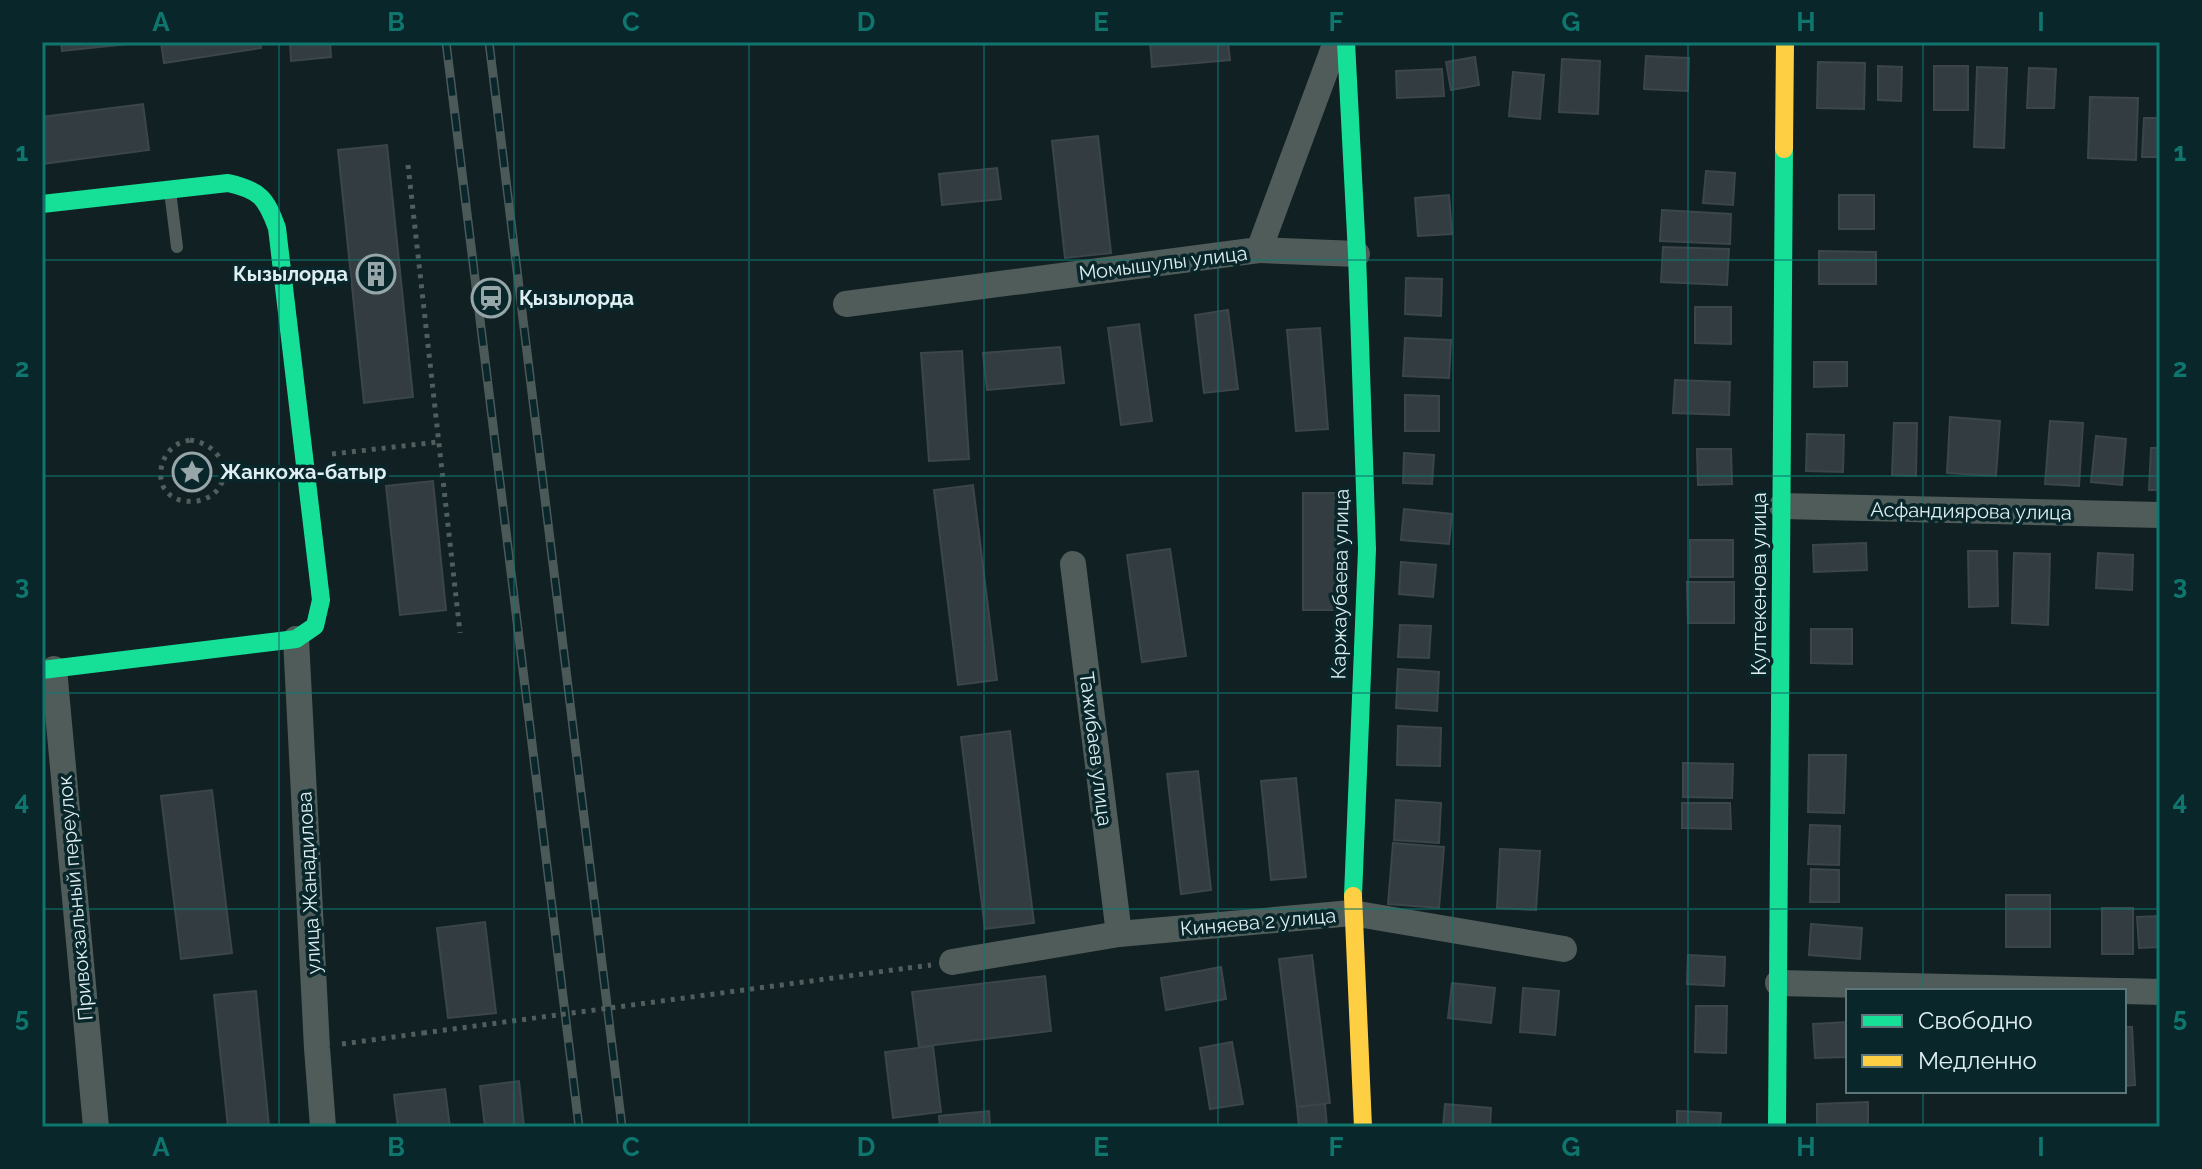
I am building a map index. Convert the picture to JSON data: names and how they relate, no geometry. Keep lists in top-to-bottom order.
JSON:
{
  "streets": {
    "street": [
      "Момышулы улица",
      "Асфандиярова улица",
      "Каржаубаева улица",
      "Култекенова улица",
      "Тажибаев улица",
      "улица Жанадилова",
      "Привокзальный переулок",
      "Киняева 2 улица"
    ]
  },
  "crossings": [
    ["Асфандиярова улица", "Култекенова улица"],
    ["Каржаубаева улица", "Киняева 2 улица"],
    ["Тажибаев улица", "Киняева 2 улица"]
  ],
  "places": {
    "building": ["Кызылорда"],
    "station": ["Қызылорда"],
    "place": ["Жанкожа-батыр"]
  },
  "legend": ["Свободно", "Медленно"],
  "grid": {
    "columns": [
      "A",
      "B",
      "C",
      "D",
      "E",
      "F",
      "G",
      "H",
      "I"
    ],
    "rows": [
      "1",
      "2",
      "3",
      "4",
      "5"
    ]
  }
}
